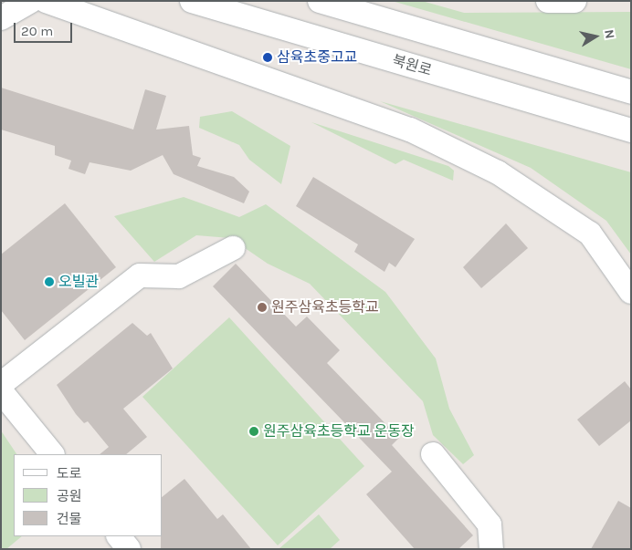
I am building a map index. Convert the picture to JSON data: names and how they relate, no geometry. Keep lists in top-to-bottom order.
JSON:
{
  "streets": {
    "street": ["북원로"]
  },
  "places": [
    "삼육초중고교",
    "오빌관",
    "원주삼육초등학교",
    "원주삼육초등학교 운동장"
  ],
  "legend": ["도로", "공원", "건물"],
  "scale_bar": "20 m",
  "north": "right"
}
